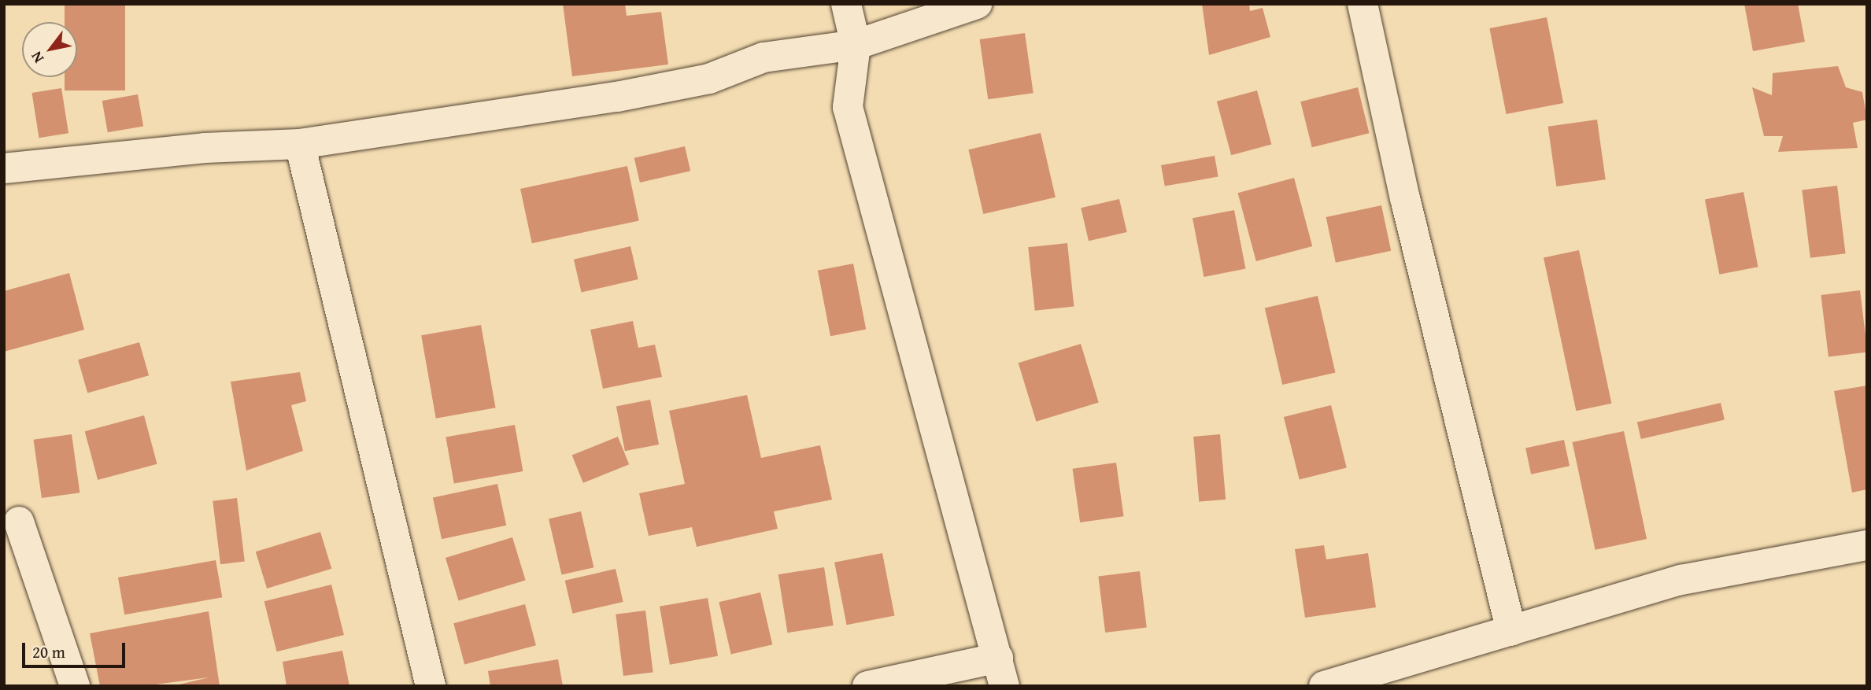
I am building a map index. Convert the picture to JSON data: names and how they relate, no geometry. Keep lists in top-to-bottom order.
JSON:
{
  "scale_bar": "20 m",
  "north": "bottom left"
}
